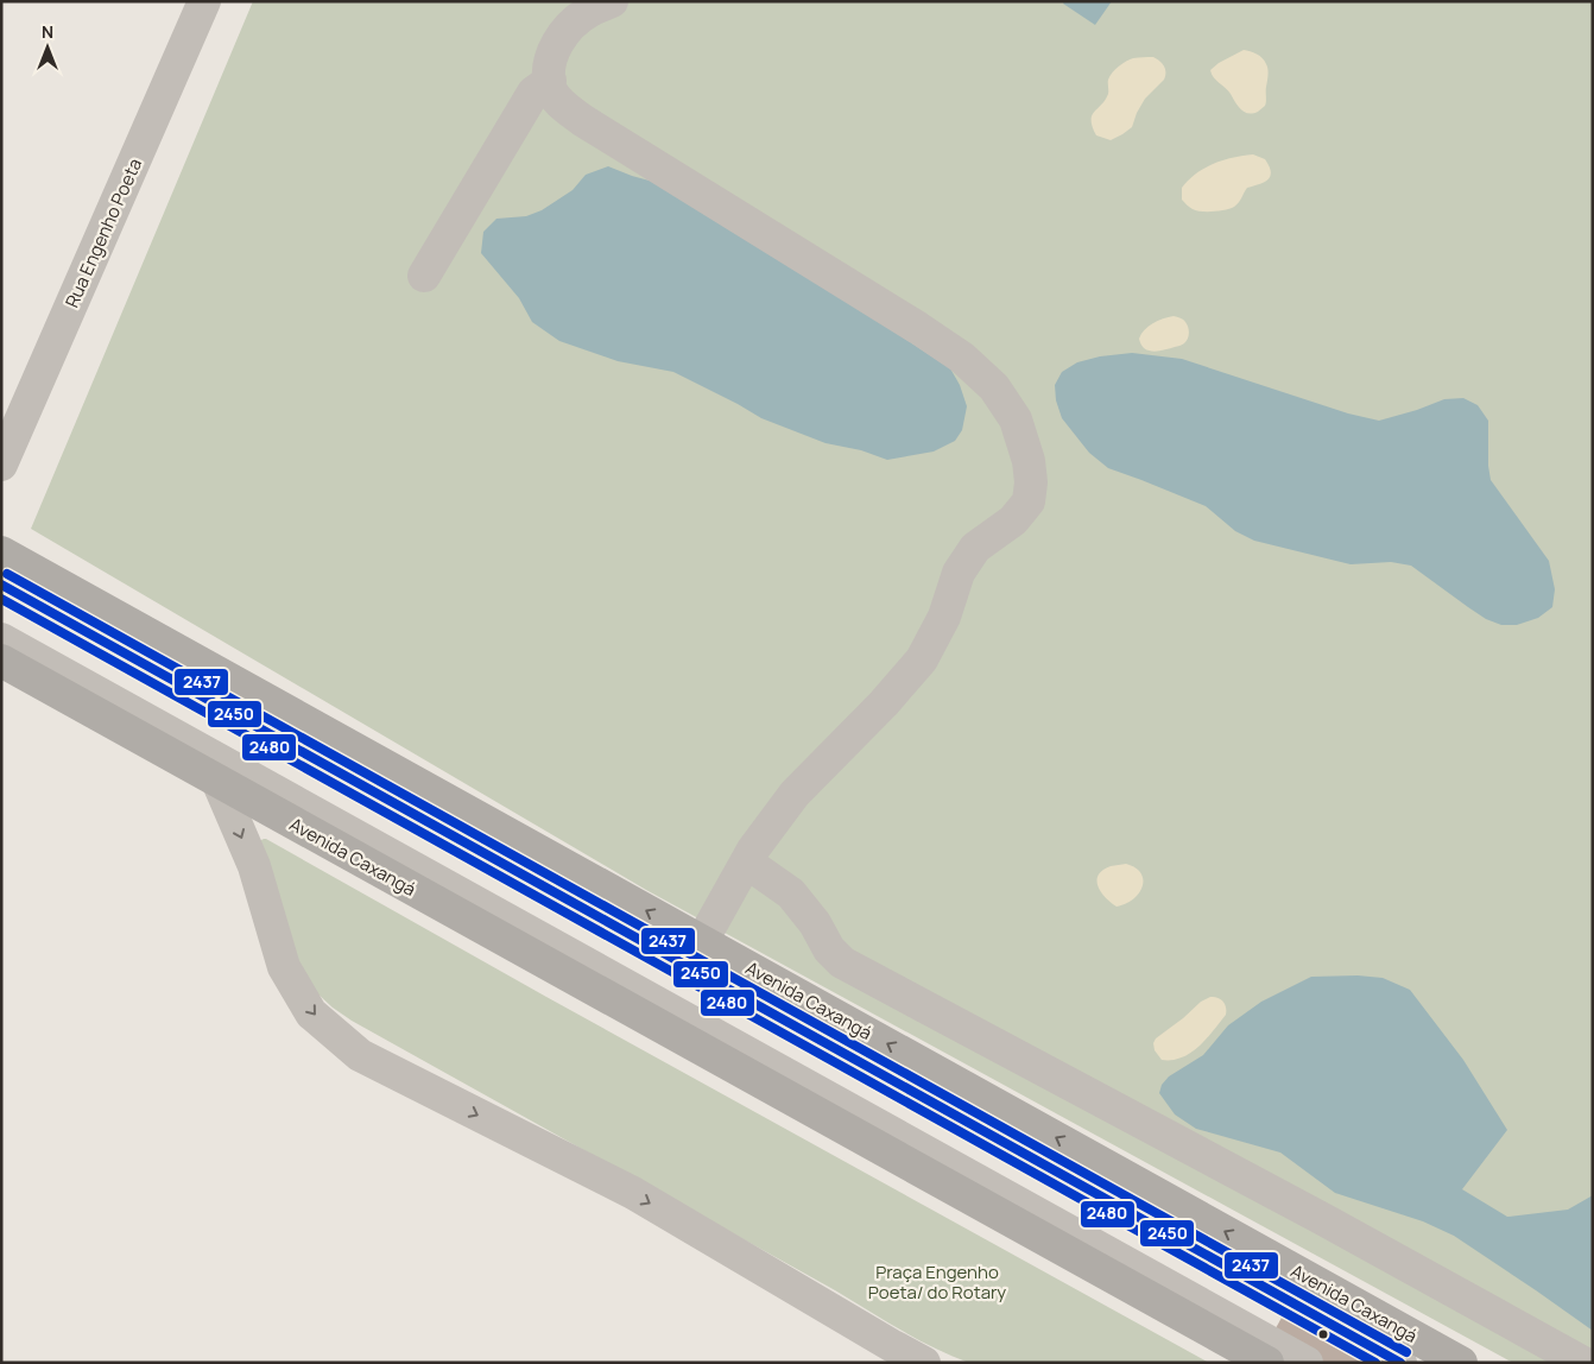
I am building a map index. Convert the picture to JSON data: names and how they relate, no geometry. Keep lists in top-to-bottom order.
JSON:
{
  "streets": {
    "main road": ["Avenida Caxangá"],
    "street": ["Rua Engenho Poeta"]
  },
  "parks": ["Praça Engenho Poeta/ do Rotary"],
  "lines": ["transit line 2437", "transit line 2450", "transit line 2480"],
  "north": "top"
}
